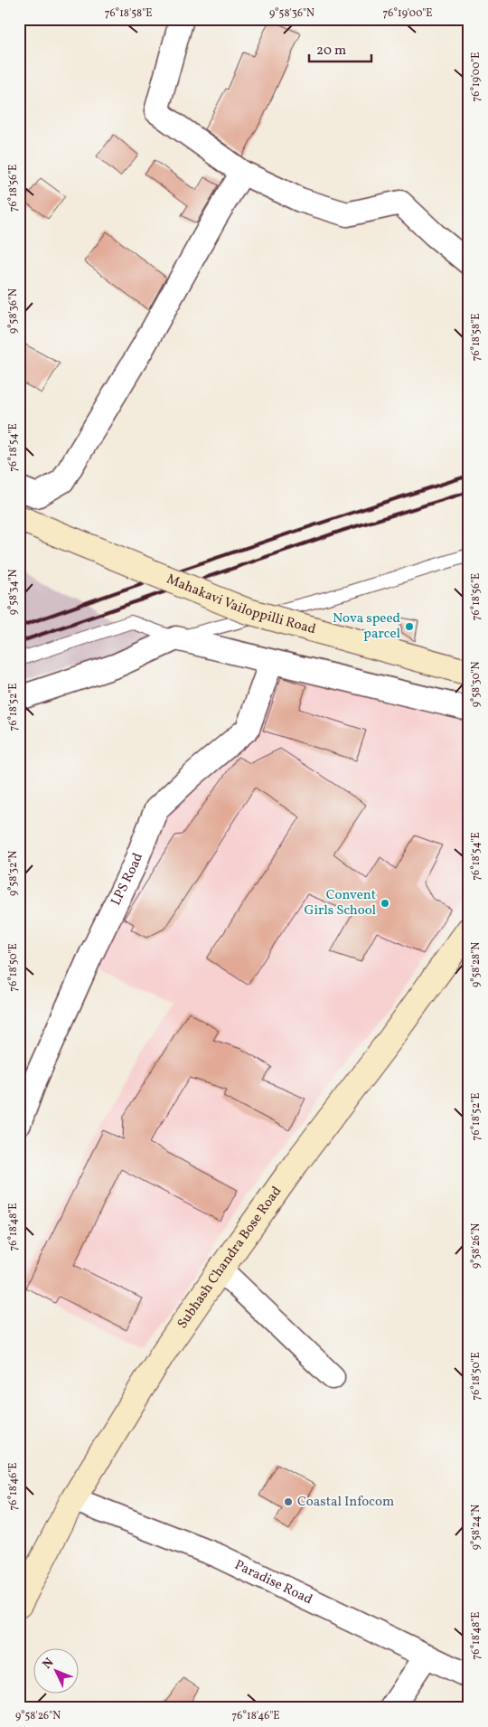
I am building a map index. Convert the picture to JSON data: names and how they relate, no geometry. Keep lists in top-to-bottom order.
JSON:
{
  "streets": {
    "main road": ["Mahakavi Vailoppilli Road", "Subhash Chandra Bose Road"],
    "street": ["LPS Road", "Paradise Road"]
  },
  "crossings": [
    ["Subhash Chandra Bose Road", "Paradise Road"]
  ],
  "places": ["Nova speed parcel", "Convent Girls School", "Coastal Infocom"],
  "scale_bar": "20 m",
  "north": "top left",
  "coordinates": [
    "76°18'58\"E",
    "9°58'36\"N",
    "76°19'00\"E",
    "76°18'56\"E",
    "76°18'54\"E",
    "9°58'34\"N",
    "9°58'30\"N",
    "76°18'52\"E",
    "9°58'32\"N",
    "9°58'28\"N",
    "76°18'50\"E",
    "76°18'48\"E",
    "9°58'26\"N",
    "76°18'46\"E",
    "9°58'24\"N"
  ]
}
